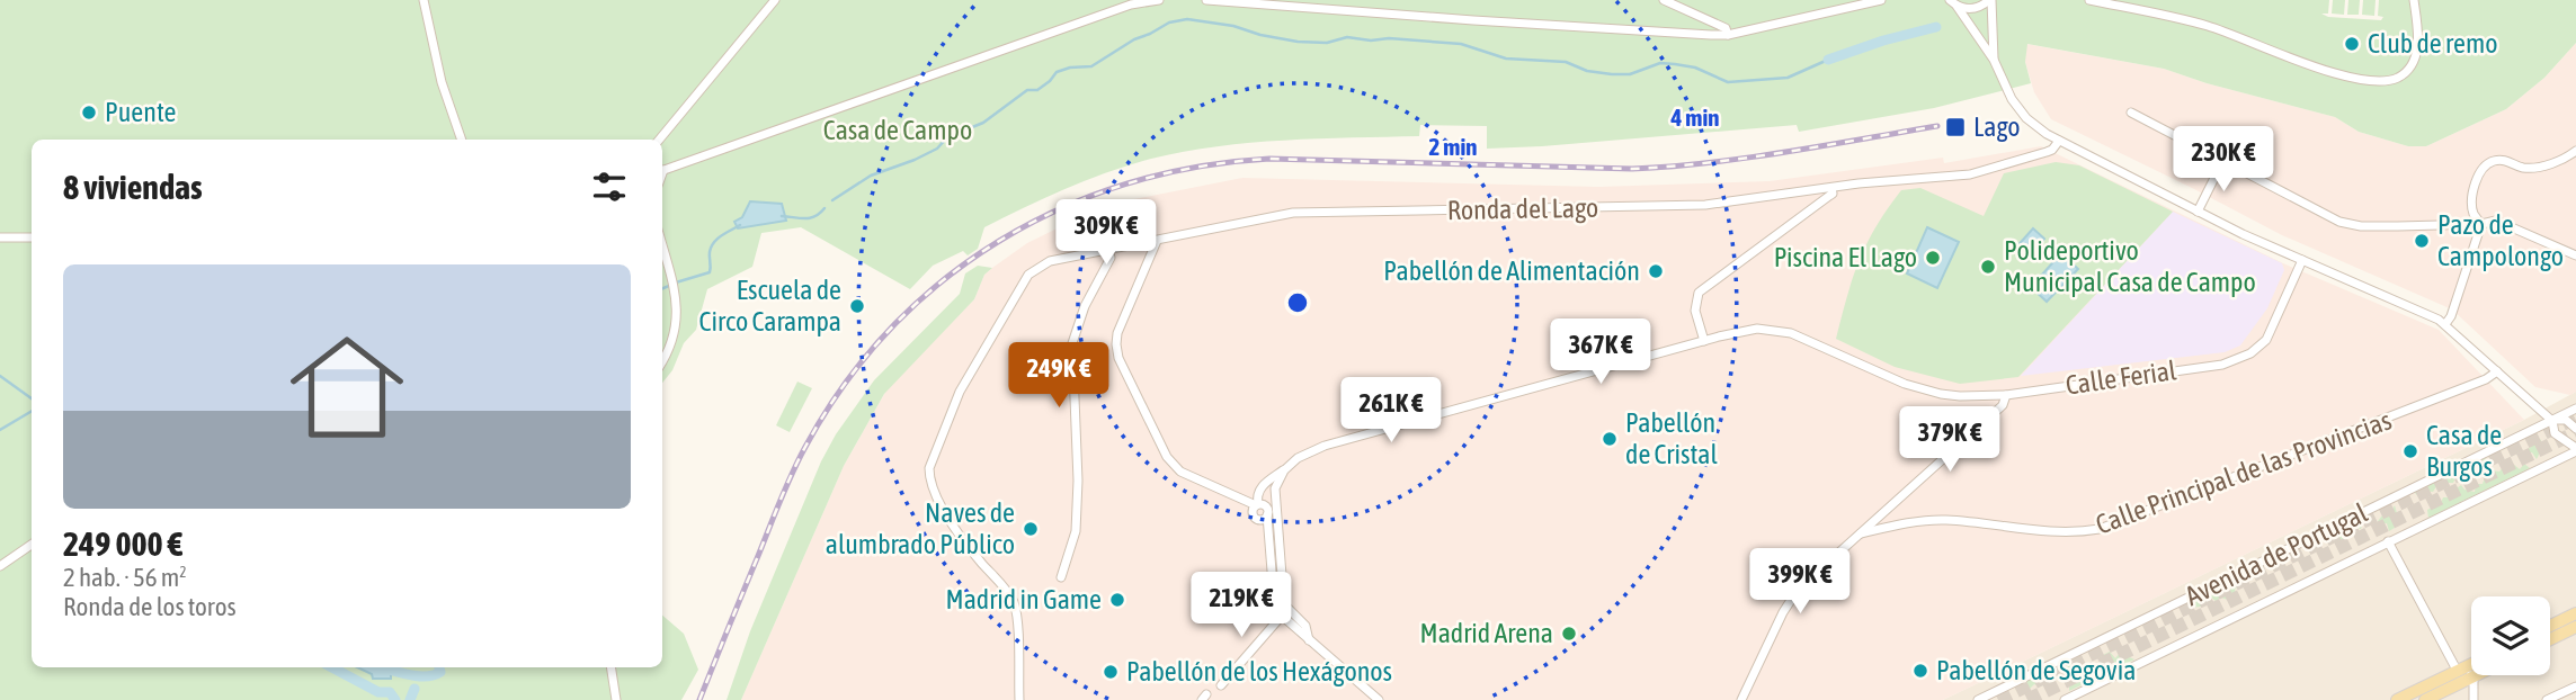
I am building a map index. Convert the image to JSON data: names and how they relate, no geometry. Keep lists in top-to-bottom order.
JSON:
{
  "streets": {
    "street": [
      "Ronda del Lago",
      "Calle Ferial",
      "Calle Principal de las Provincias",
      "Avenida de Portugal"
    ]
  },
  "parks": ["Casa de Campo"],
  "places": {
    "other": [
      "Club de remo",
      "Puente",
      "Pazo de Campolongo",
      "Piscina El Lago",
      "Polideportivo Municipal Casa de Campo",
      "Pabellón de Alimentación",
      "Escuela de Circo Carampa",
      "Pabellón de Cristal",
      "Casa de Burgos",
      "Naves de alumbrado Público",
      "Madrid in Game",
      "Madrid Arena",
      "Pabellón de Segovia",
      "Pabellón de los Hexágonos"
    ],
    "transit": ["Lago"]
  },
  "page": {
    "price": [
      "230K €",
      "309K €",
      "367K €",
      "249K €",
      "261K €",
      "379K €",
      "399K €",
      "219K €"
    ],
    "heading": "8 viviendas",
    "list": [
      {
        "name": "249 000 €",
        "note": "2 hab. · 56 m² · Ronda de los toros"
      }
    ]
  },
  "rings": ["4 min", "2 min"]
}
